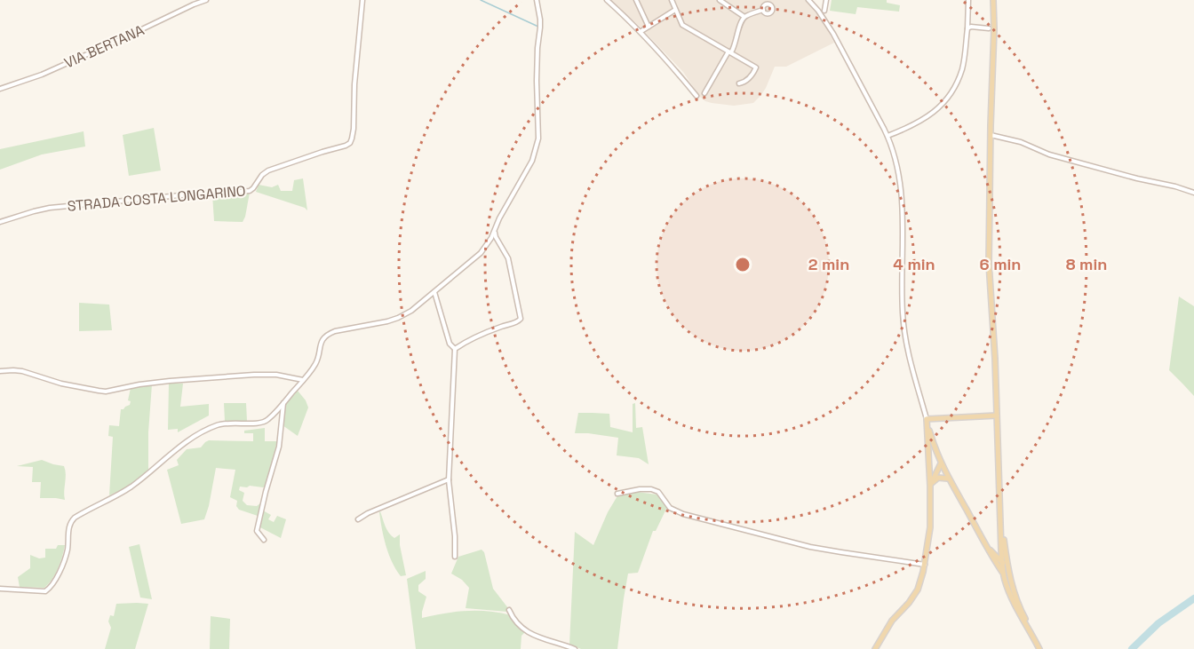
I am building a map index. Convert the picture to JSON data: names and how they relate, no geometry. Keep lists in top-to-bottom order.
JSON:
{
  "streets": {
    "street": ["VIA BERTANA", "STRADA COSTA LONGARINO"]
  },
  "rings": [
    "2 min",
    "4 min",
    "6 min",
    "8 min"
  ]
}
